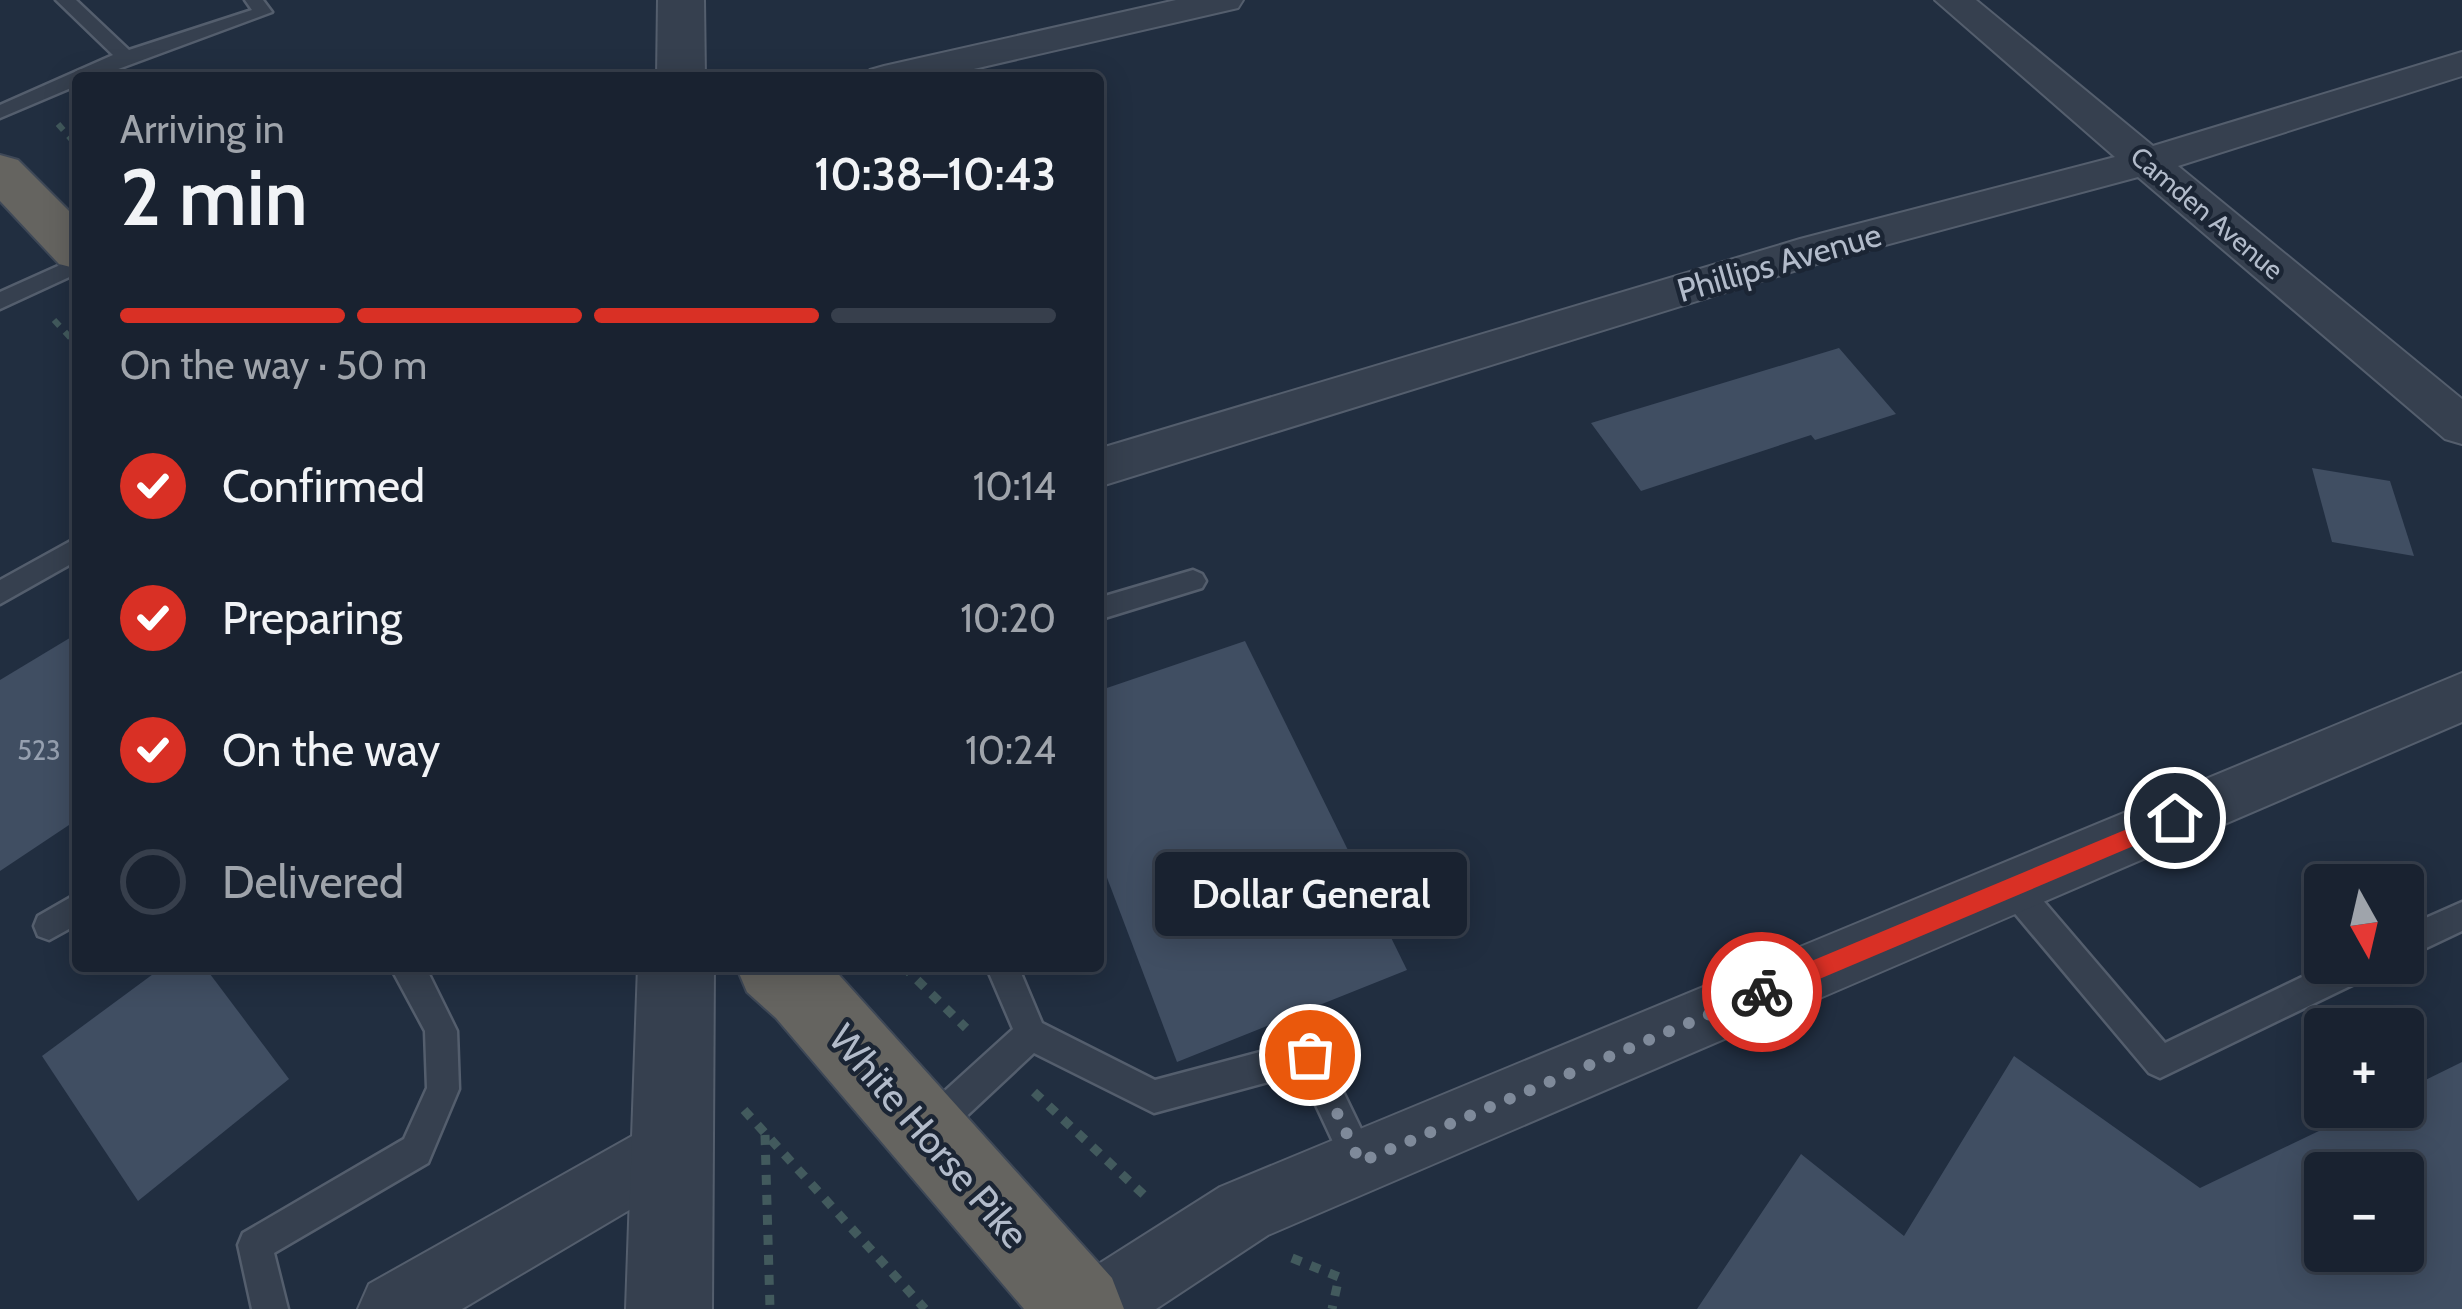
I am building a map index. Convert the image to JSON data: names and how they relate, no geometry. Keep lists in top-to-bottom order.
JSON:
{
  "streets": {
    "highway": ["White Horse Pike"],
    "street": ["Camden Avenue", "Phillips Avenue"]
  },
  "crossings": [
    ["Camden Avenue", "Phillips Avenue"]
  ],
  "places": ["Dollar General"],
  "house_numbers": ["523"],
  "north": "bottom",
  "page": {
    "heading": ["2 min", "Arriving in", "10:38–10:43"],
    "bar": "On the way · 50 m",
    "list": [
      ["Confirmed", "10:14"],
      ["Preparing", "10:20"],
      ["On the way", "10:24"],
      "Delivered"
    ],
    "bubble": "Dollar General",
    "map_buttons": ["+", "−"]
  }
}
